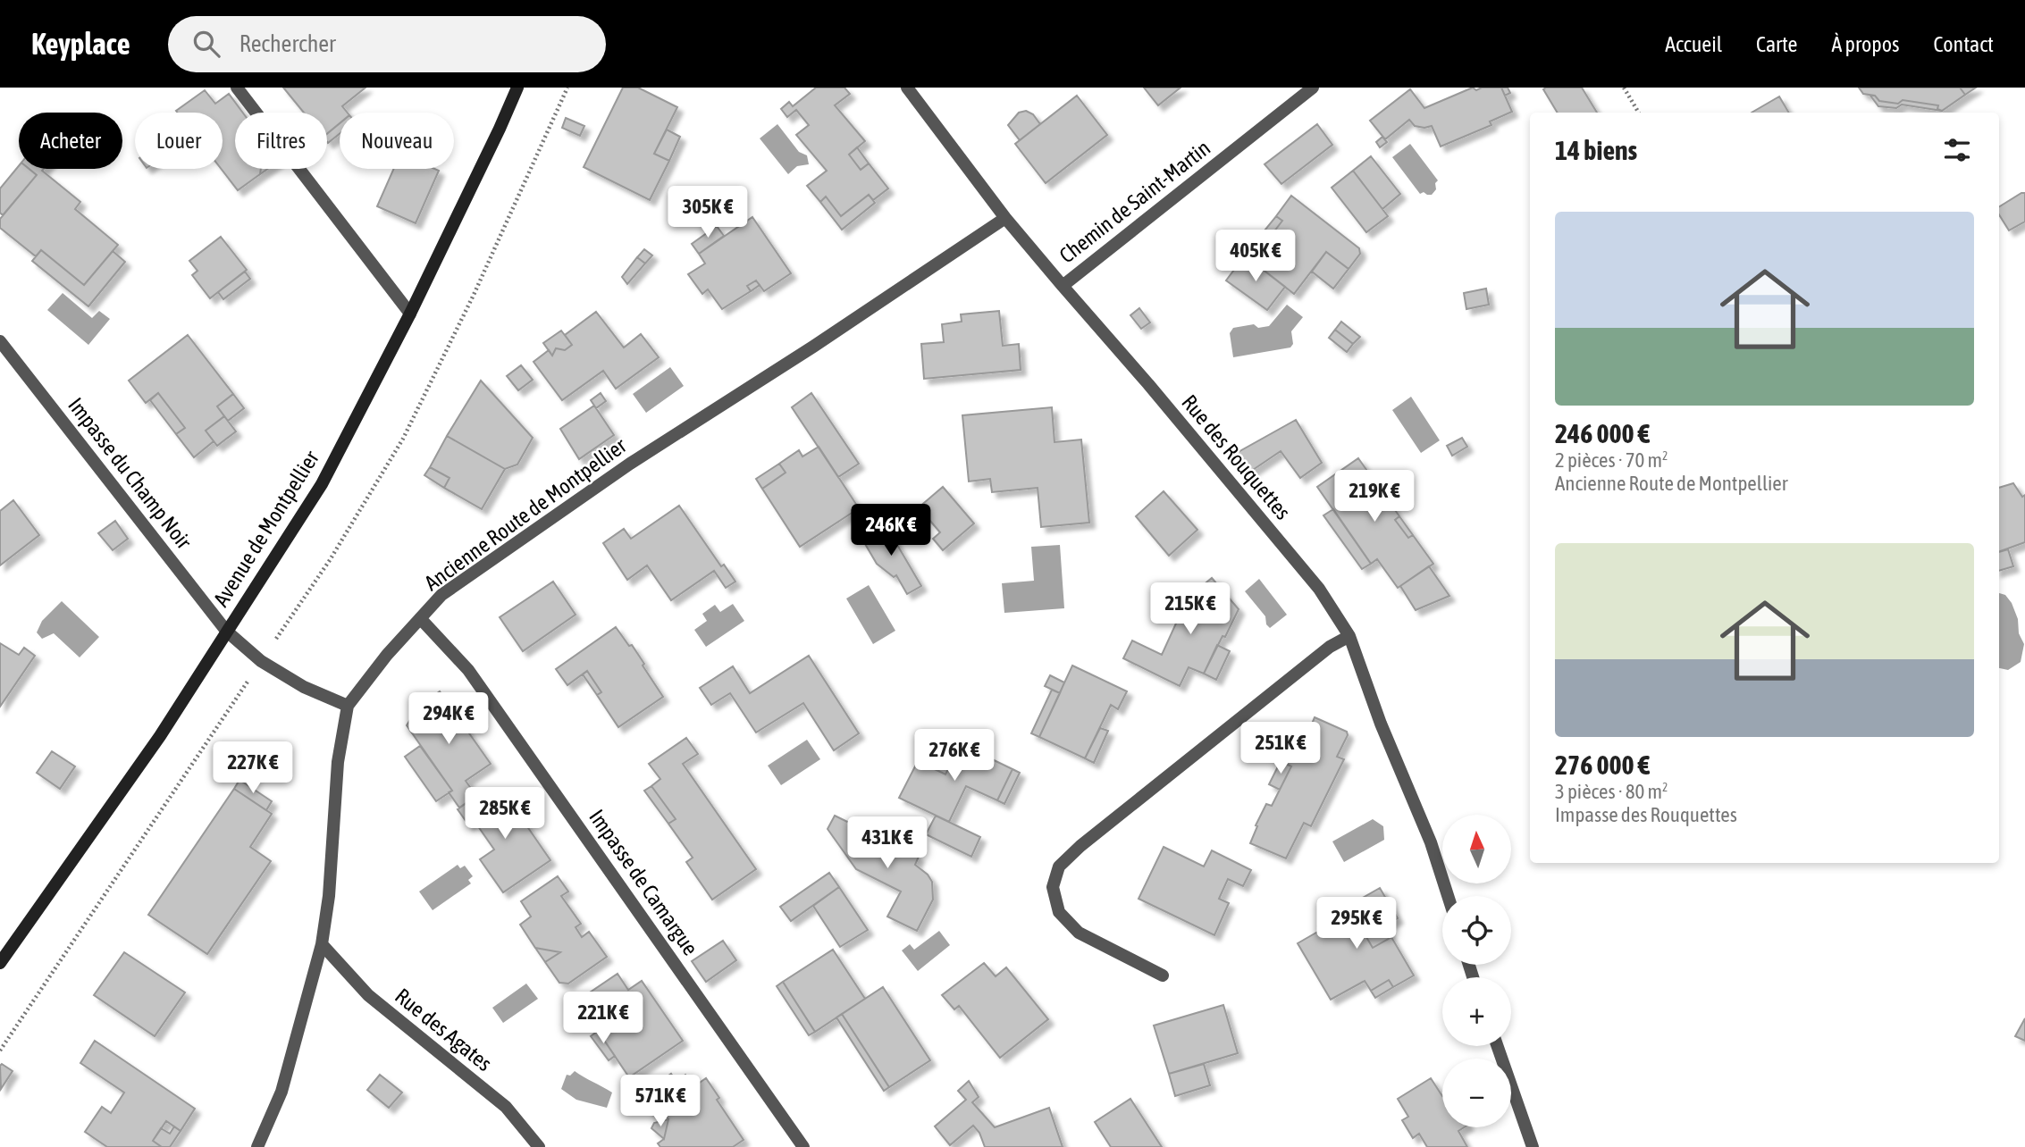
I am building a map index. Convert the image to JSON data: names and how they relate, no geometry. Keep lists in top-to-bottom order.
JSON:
{
  "streets": {
    "main road": ["Avenue de Montpellier"],
    "street": [
      "Chemin de Saint-Martin",
      "Rue des Rouquettes",
      "Impasse du Champ Noir",
      "Ancienne Route de Montpellier",
      "Impasse de Camargue",
      "Rue des Agates"
    ]
  },
  "crossings": [
    ["Chemin de Saint-Martin", "Rue des Rouquettes"],
    ["Chemin de Saint-Martin", "Ancienne Route de Montpellier"],
    ["Impasse du Champ Noir", "Ancienne Route de Montpellier"],
    ["Impasse du Champ Noir", "Avenue de Montpellier"],
    ["Ancienne Route de Montpellier", "Impasse de Camargue"],
    ["Ancienne Route de Montpellier", "Rue des Agates"]
  ],
  "north": "top",
  "page": {
    "header": "Keyplace",
    "search": "Rechercher",
    "nav": [
      "Accueil",
      "Carte",
      "À propos",
      "Contact"
    ],
    "chip": [
      "Acheter",
      "Louer",
      "Filtres",
      "Nouveau"
    ],
    "heading": "14 biens",
    "price": [
      "305K €",
      "405K €",
      "219K €",
      "246K €",
      "215K €",
      "294K €",
      "251K €",
      "276K €",
      "227K €",
      "285K €",
      "431K €",
      "295K €",
      "221K €",
      "571K €"
    ],
    "list": [
      {
        "name": "246 000 €",
        "note": "2 pièces · 70 m² · Ancienne Route de Montpellier"
      },
      {
        "name": "276 000 €",
        "note": "3 pièces · 80 m² · Impasse des Rouquettes"
      }
    ],
    "map_buttons": ["+", "−"]
  }
}
